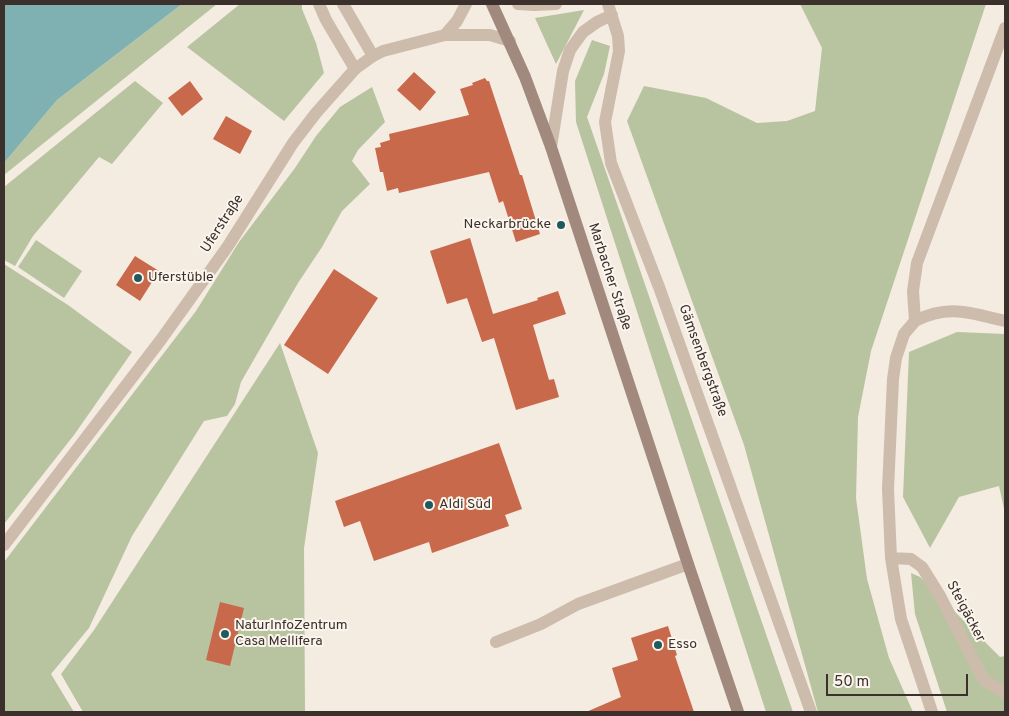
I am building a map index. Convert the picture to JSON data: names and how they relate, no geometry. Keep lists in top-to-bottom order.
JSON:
{
  "streets": {
    "main road": ["Marbacher Straße"],
    "street": ["Uferstraße", "Gämsenbergstraße", "Steigäcker"]
  },
  "crossings": [
    ["Uferstraße", "Marbacher Straße"],
    ["Marbacher Straße", "Gämsenbergstraße"]
  ],
  "places": [
    "Neckarbrücke",
    "Uferstüble",
    "Aldi Süd",
    "NaturInfoZentrum Casa Mellifera",
    "Esso"
  ],
  "scale_bar": "50 m"
}
